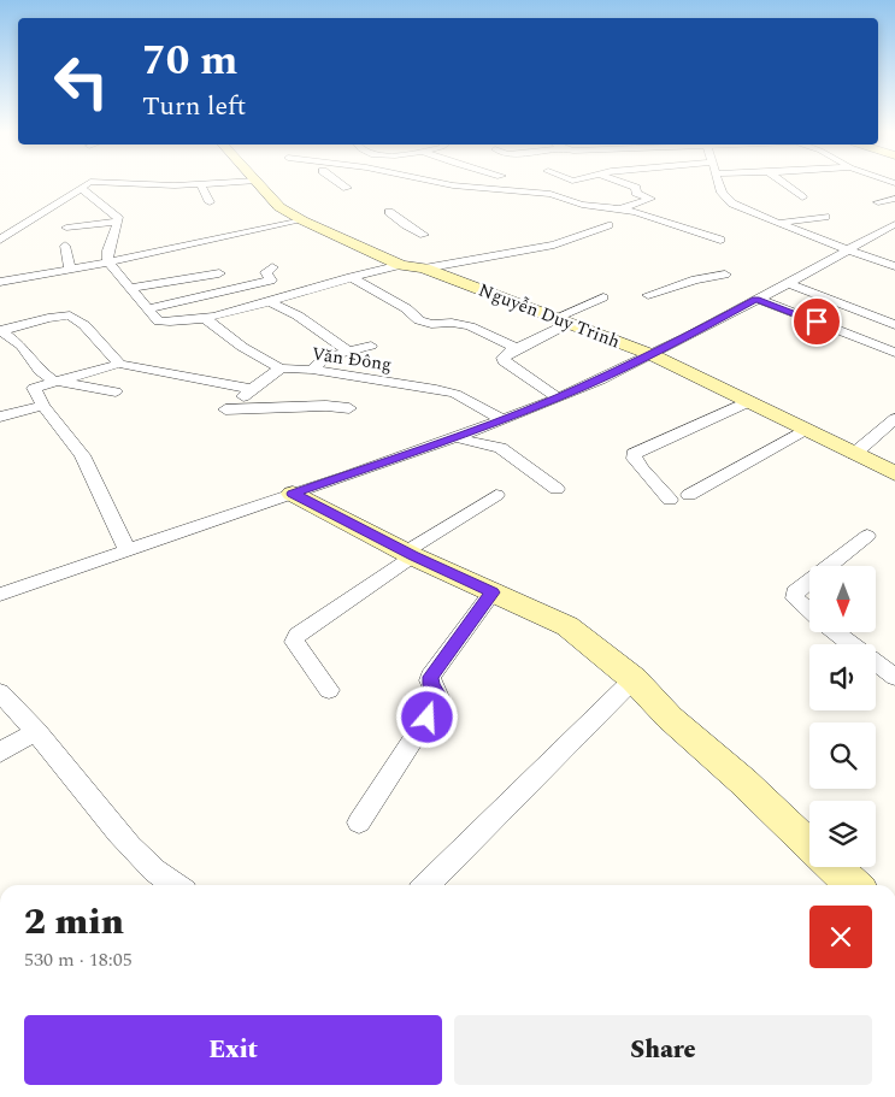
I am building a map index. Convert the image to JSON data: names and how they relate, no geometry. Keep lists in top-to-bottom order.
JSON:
{
  "streets": {
    "street": ["Nguyễn Duy Trinh", "Văn Đông"]
  },
  "north": "bottom",
  "page": {
    "turn": ["70 m", "Turn left"],
    "heading": ["2 min", "530 m · 18:05"],
    "buttons": ["Exit", "Share"]
  }
}
